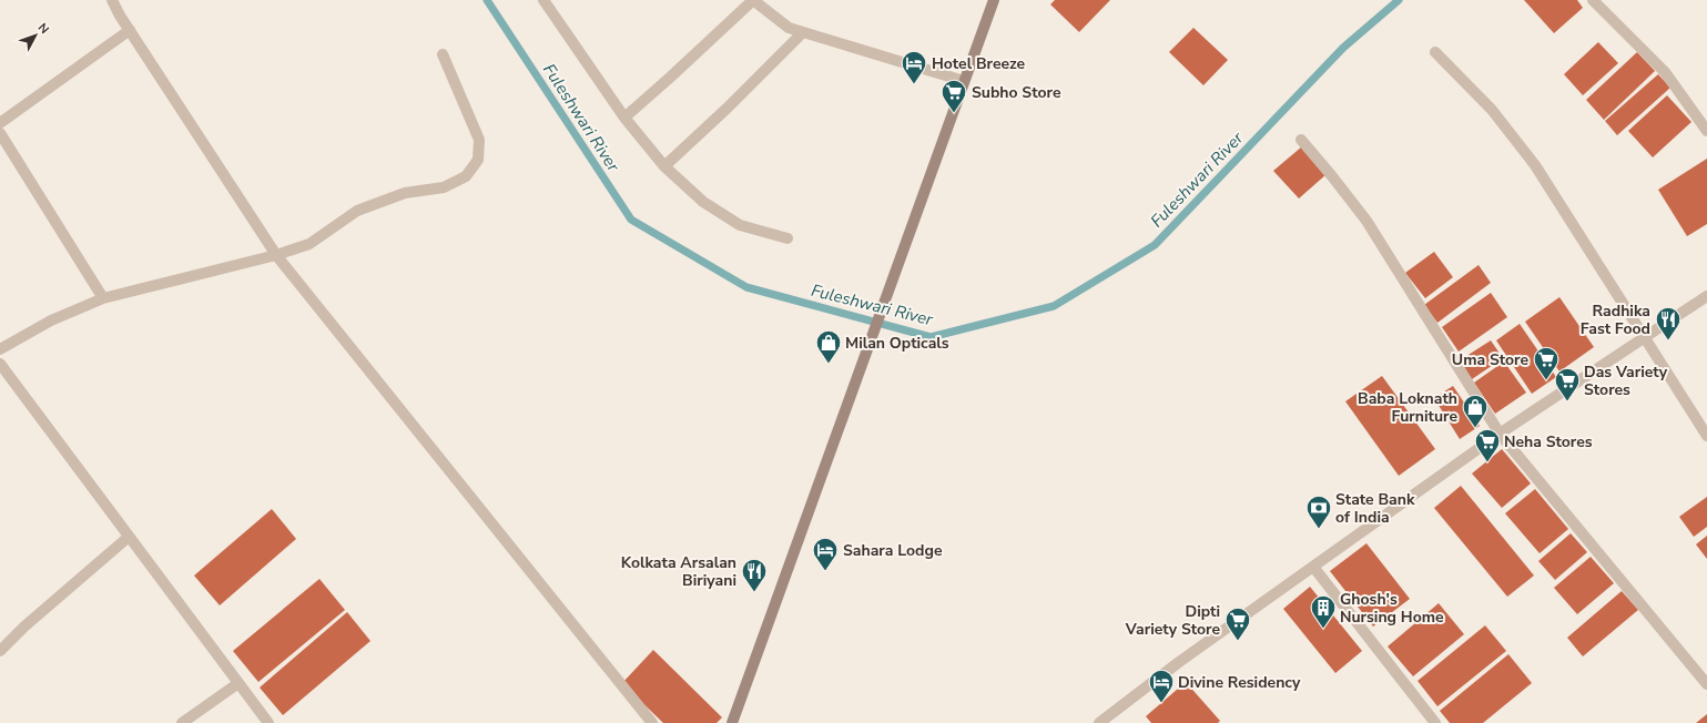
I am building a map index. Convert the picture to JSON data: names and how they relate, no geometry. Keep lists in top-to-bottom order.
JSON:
{
  "water": ["Fuleshwari River"],
  "places": {
    "hotel": ["Hotel Breeze", "Sahara Lodge", "Divine Residency"],
    "supermarket": [
      "Subho Store",
      "Uma Store",
      "Das Variety Stores",
      "Neha Stores",
      "Dipti Variety Store"
    ],
    "restaurant": ["Radhika Fast Food", "Kolkata Arsalan Biriyani"],
    "shop": ["Milan Opticals", "Baba Loknath Furniture"],
    "bank": ["State Bank of India"],
    "building": ["Ghosh's Nursing Home"]
  },
  "north": "top right"
}
